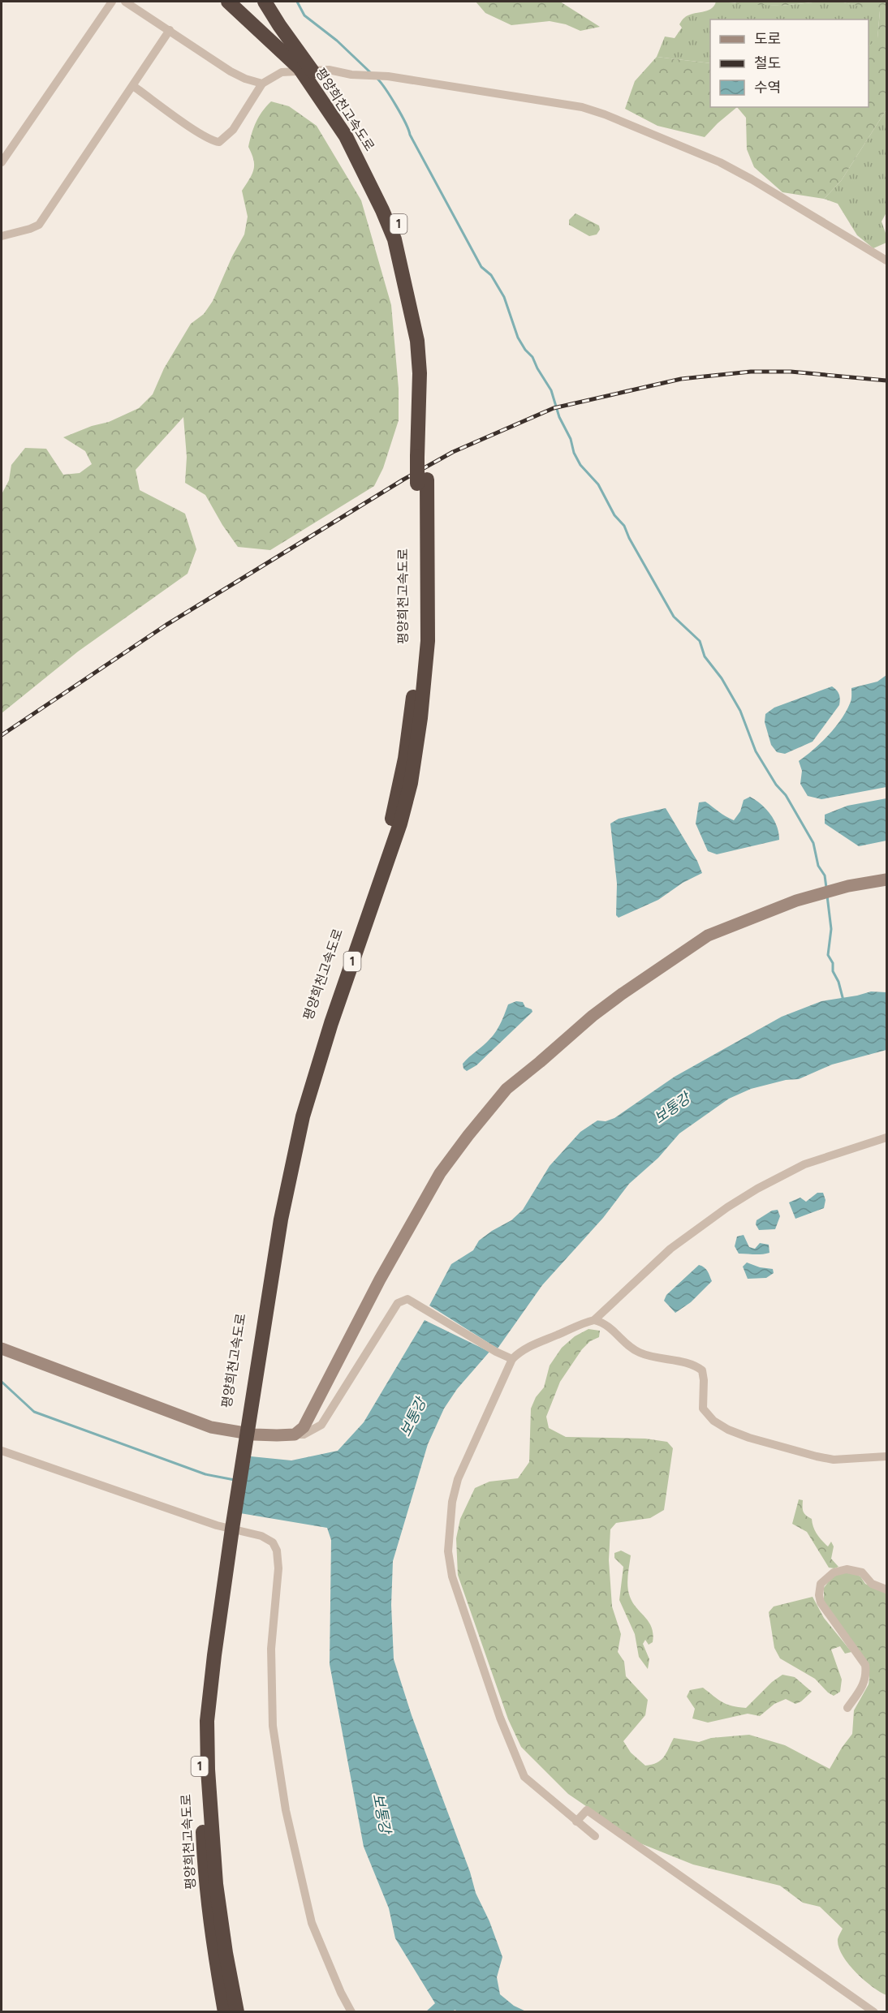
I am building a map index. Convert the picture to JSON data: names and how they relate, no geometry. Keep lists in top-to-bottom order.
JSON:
{
  "streets": {
    "highway": ["평양희천고속도로", "1"]
  },
  "water": ["보통강"],
  "legend": ["도로", "철도", "수역"]
}
